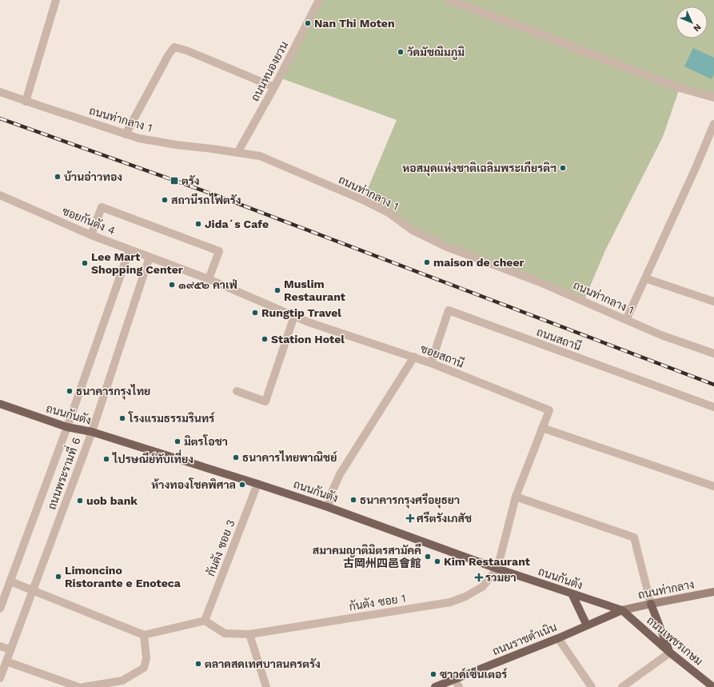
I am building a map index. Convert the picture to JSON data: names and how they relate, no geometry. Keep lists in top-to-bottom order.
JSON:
{
  "streets": {
    "main road": [
      "ถนนกันตัง",
      "ถนนท่ากลาง",
      "ถนนราชดำเนิน",
      "ถนนเพชรเกษม"
    ],
    "street": [
      "ถนนหนองยวน",
      "ถนนท่ากลาง 1",
      "ซอยกันตัง 4",
      "ถนนสถานี",
      "ซอยสถานี",
      "ถนนพระรามที่ 6",
      "กันตัง ซอย 3",
      "กันตัง ซอย 1"
    ]
  },
  "crossings": [
    ["ถนนหนองยวน", "ถนนท่ากลาง 1"],
    ["ซอยกันตัง 4", "ซอยสถานี"],
    ["ซอยกันตัง 4", "ถนนพระรามที่ 6"],
    ["ถนนสถานี", "ซอยสถานี"],
    ["ซอยสถานี", "ถนนกันตัง"],
    ["ซอยสถานี", "กันตัง ซอย 1"],
    ["ถนนกันตัง", "ถนนพระรามที่ 6"],
    ["ถนนกันตัง", "กันตัง ซอย 3"],
    ["ถนนกันตัง", "ถนนท่ากลาง"],
    ["ถนนกันตัง", "กันตัง ซอย 1"],
    ["ถนนกันตัง", "ถนนราชดำเนิน"],
    ["ถนนกันตัง", "ถนนเพชรเกษม"],
    ["กันตัง ซอย 3", "กันตัง ซอย 1"],
    ["ถนนท่ากลาง", "ถนนราชดำเนิน"],
    ["ถนนท่ากลาง", "ถนนเพชรเกษม"],
    ["ถนนราชดำเนิน", "ถนนเพชรเกษม"]
  ],
  "places": {
    "other": [
      "Nan Thi Moten",
      "วัดมัชฌิมภูมิ",
      "หอสมุดแห่งชาติเฉลิมพระเกียรติฯ",
      "บ้านอ่าวทอง",
      "สถานีรถไฟตรัง",
      "Jida´s Cafe",
      "maison de cheer",
      "Lee Mart Shopping Center",
      "๑๙๕๒ คาเฟ่",
      "Muslim Restaurant",
      "Rungtip Travel",
      "Station Hotel",
      "ธนาคารกรุงไทย",
      "โรงแรมธรรมรินทร์",
      "มิตรโอชา",
      "ธนาคารไทยพาณิชย์",
      "ไปรษณีย์ทับเที่ยง",
      "ห้างทองโชคพิศาล",
      "ธนาคารกรุงศรีอยุธยา",
      "uob bank",
      "สมาคมญาติมิตรสามัคคี 古岡州四邑會館",
      "Kim Restaurant",
      "Limoncino Ristorante e Enoteca",
      "ตลาดสดเทศบาลนครตรัง",
      "ซาวด์เซ็นเตอร์"
    ],
    "transit": ["ตรัง"],
    "health": ["ศรีตรังเภสัช", "รวมยา"]
  },
  "north": "bottom right"
}
